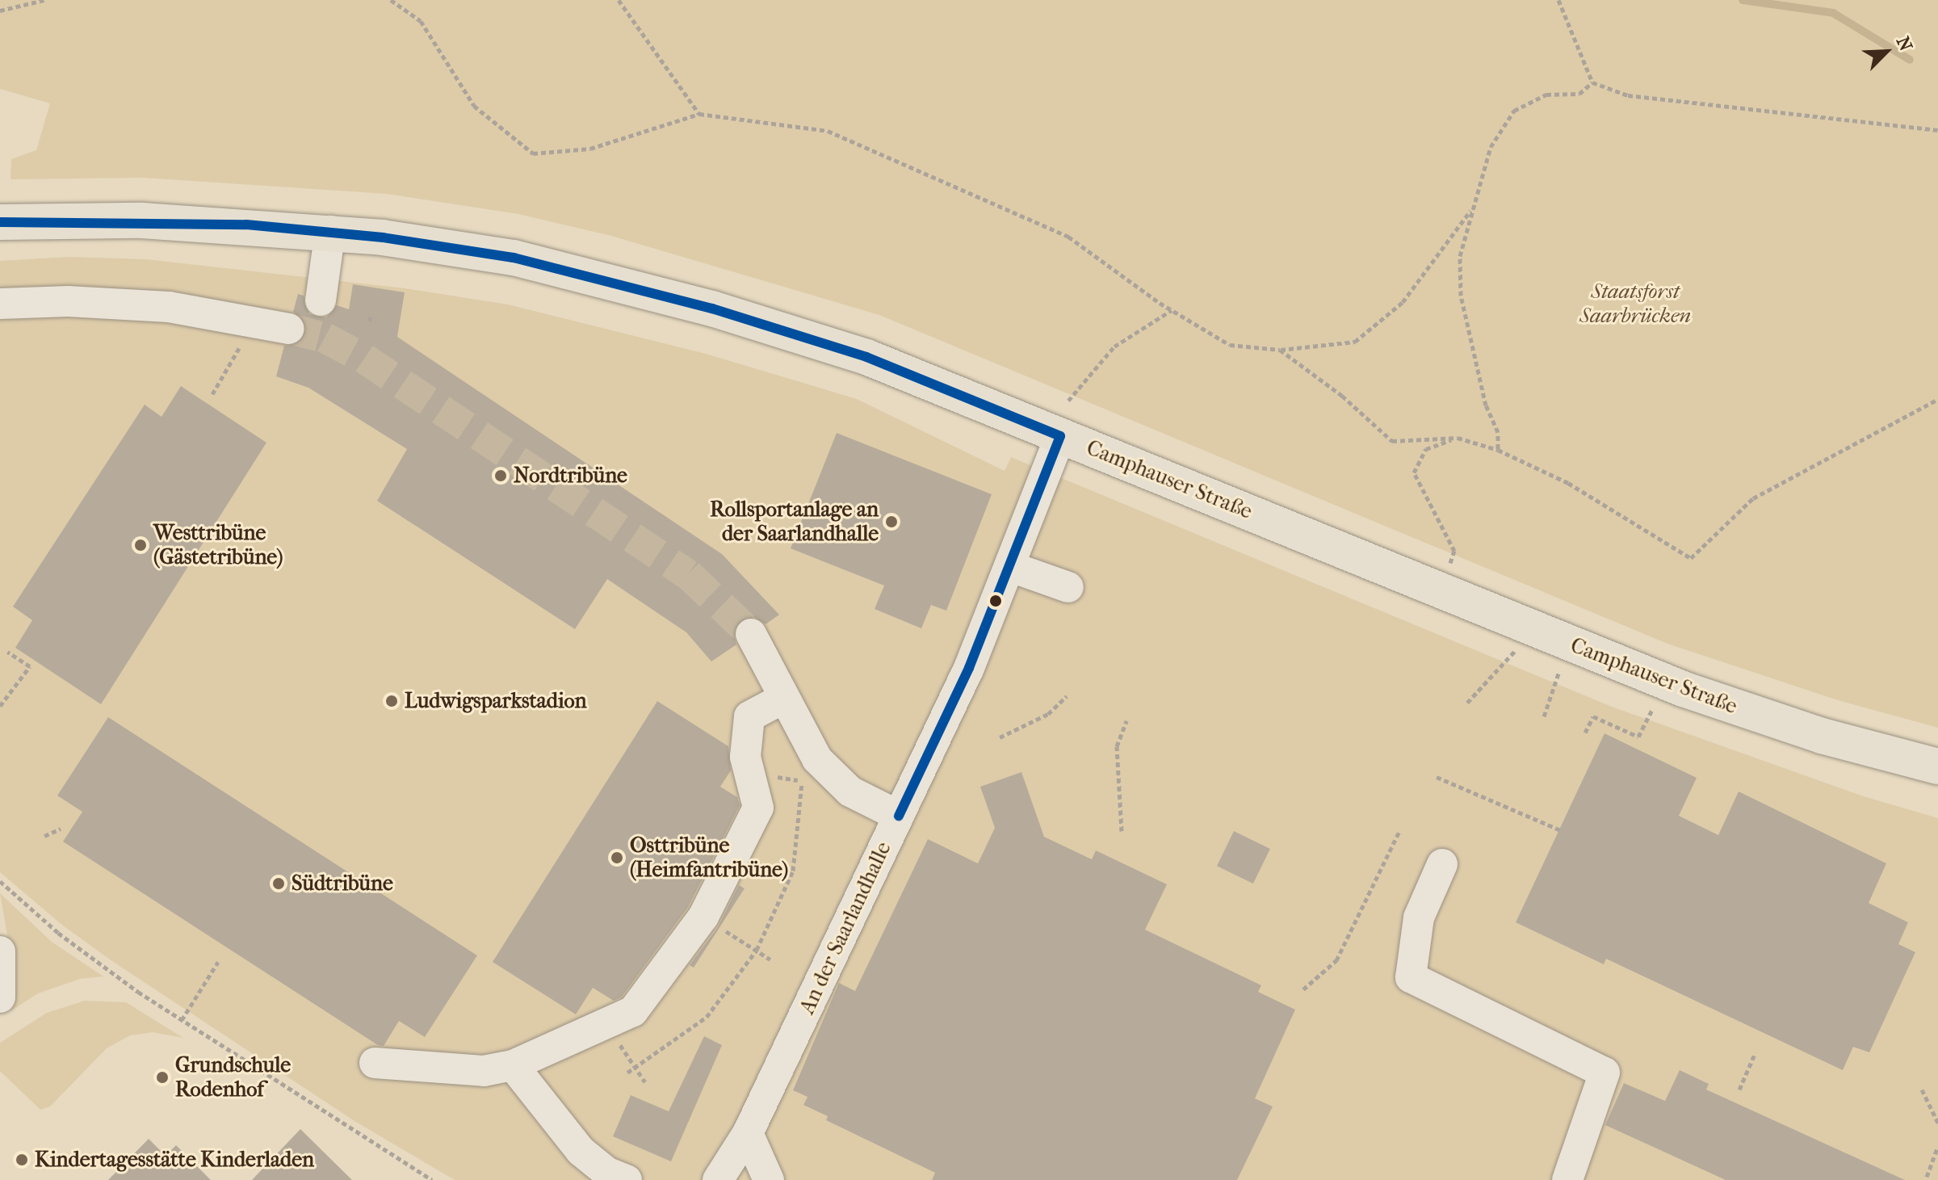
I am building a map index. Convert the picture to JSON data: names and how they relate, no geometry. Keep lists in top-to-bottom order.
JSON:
{
  "streets": {
    "main road": ["Camphauser Straße"],
    "street": ["An der Saarlandhalle"]
  },
  "crossings": [
    ["Camphauser Straße", "An der Saarlandhalle"]
  ],
  "parks": ["Staatsforst Saarbrücken"],
  "places": [
    "Nordtribüne",
    "Rollsportanlage an der Saarlandhalle",
    "Westtribüne (Gästetribüne)",
    "Ludwigsparkstadion",
    "Osttribüne (Heimfantribüne)",
    "Südtribüne",
    "Grundschule Rodenhof",
    "Kindertagesstätte Kinderladen"
  ],
  "north": "top right"
}
